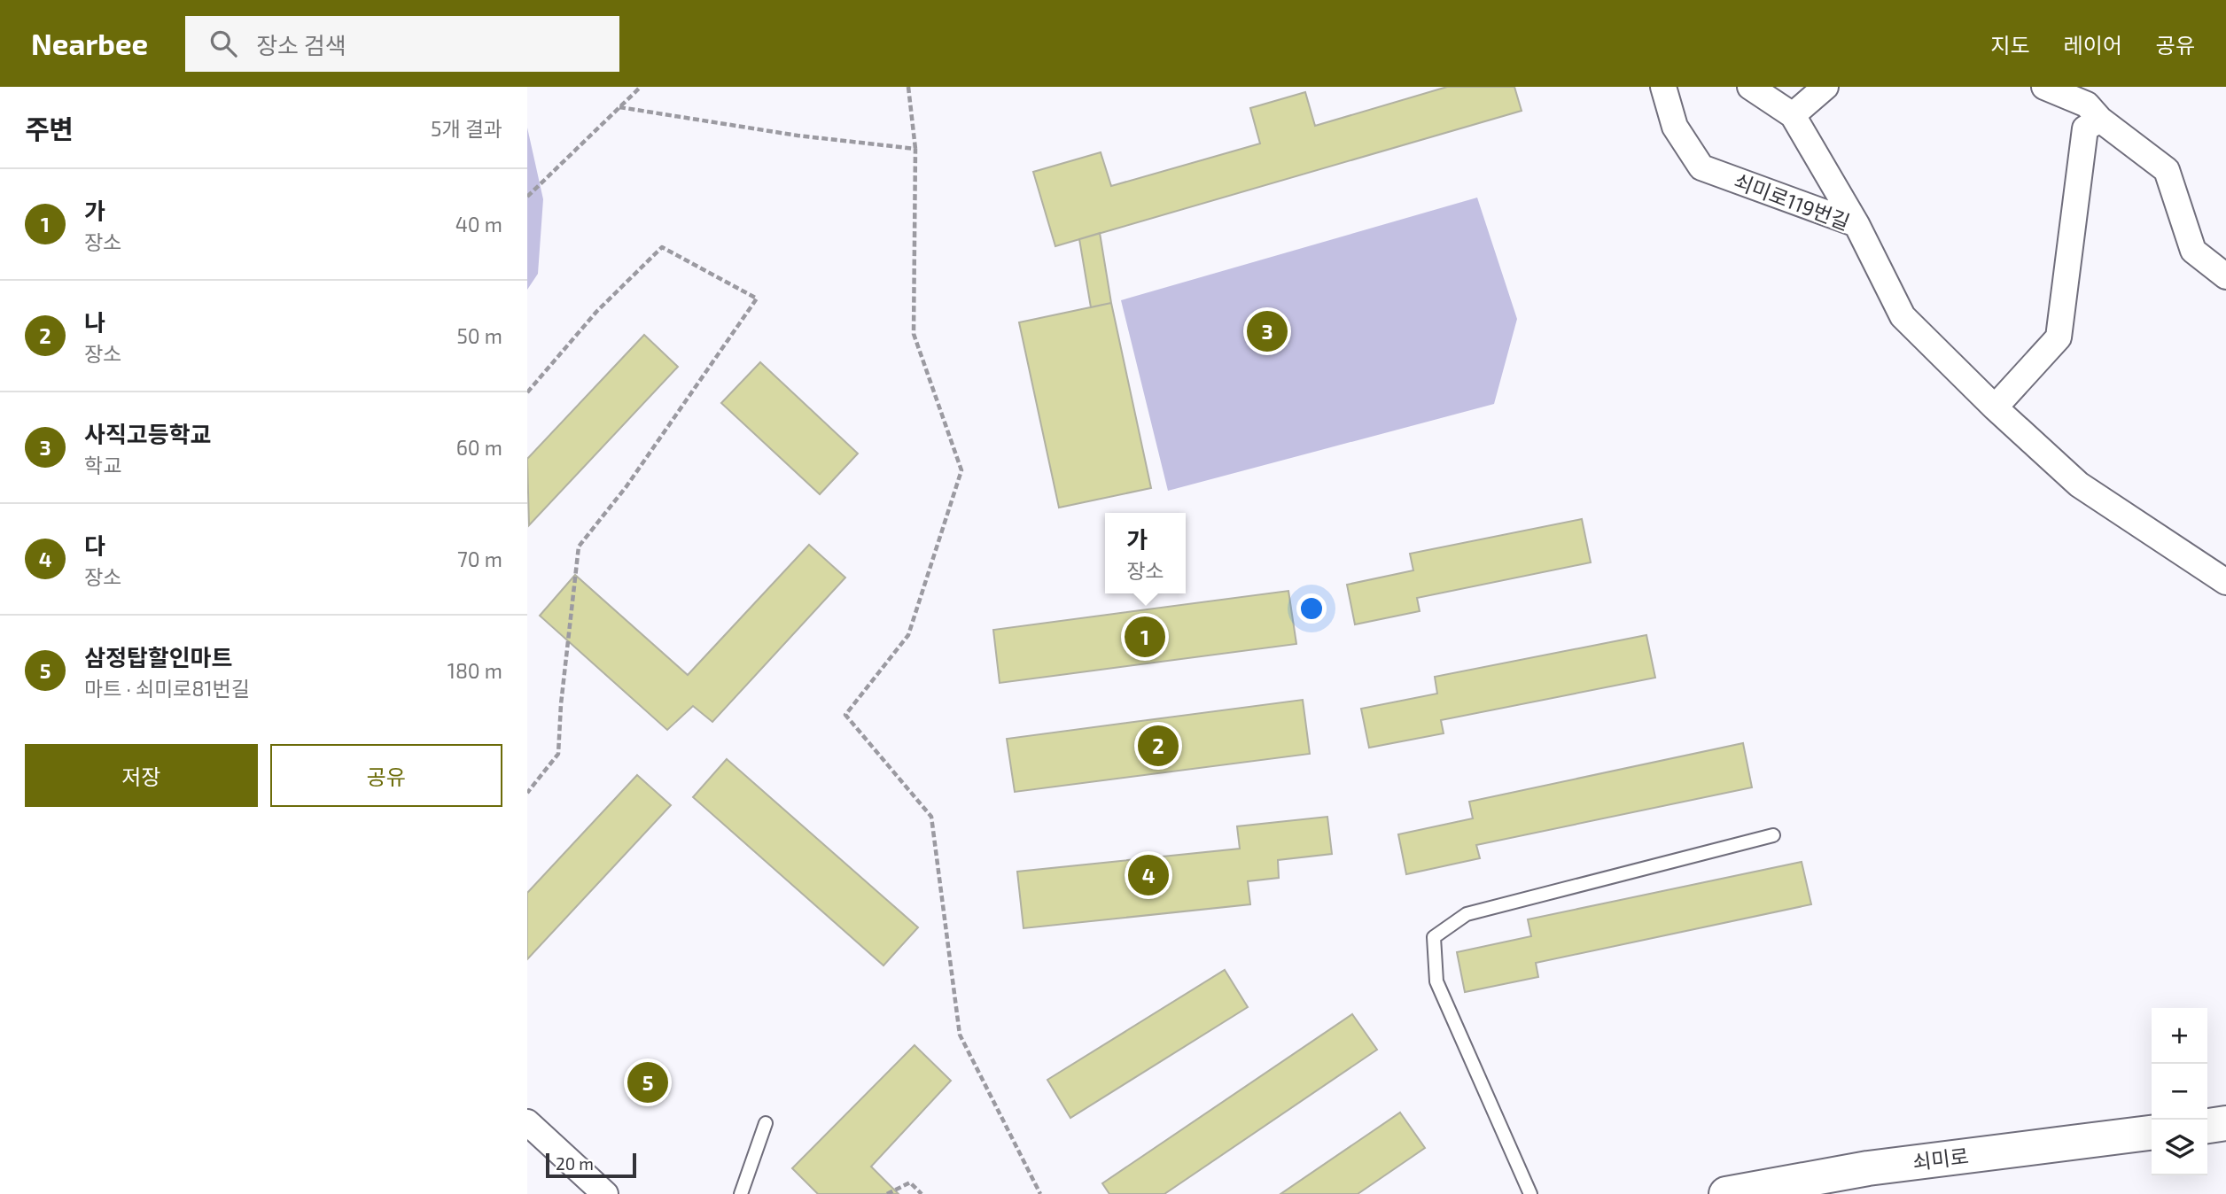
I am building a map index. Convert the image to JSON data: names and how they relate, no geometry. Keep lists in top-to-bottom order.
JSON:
{
  "streets": {
    "main road": ["쇠미로"],
    "street": ["쇠미로119번길"]
  },
  "scale_bar": "20 m",
  "page": {
    "header": "Nearbee",
    "search": "장소 검색",
    "nav": ["지도", "레이어", "공유"],
    "heading": ["주변", "5개 결과"],
    "list": [
      {
        "mark": "1",
        "name": "가",
        "note": "장소",
        "value": "40 m"
      },
      {
        "mark": "2",
        "name": "나",
        "note": "장소",
        "value": "50 m"
      },
      {
        "mark": "3",
        "name": "사직고등학교",
        "note": "학교",
        "value": "60 m"
      },
      {
        "mark": "4",
        "name": "다",
        "note": "장소",
        "value": "70 m"
      },
      {
        "mark": "5",
        "name": "삼정탑할인마트",
        "note": "마트 · 쇠미로81번길",
        "value": "180 m"
      }
    ],
    "pins": [
      "3",
      "1",
      "2",
      "4",
      "5"
    ],
    "popup": ["가", "장소"],
    "buttons": ["저장", "공유"],
    "map_buttons": ["+", "−"],
    "scale": "20 m"
  }
}
